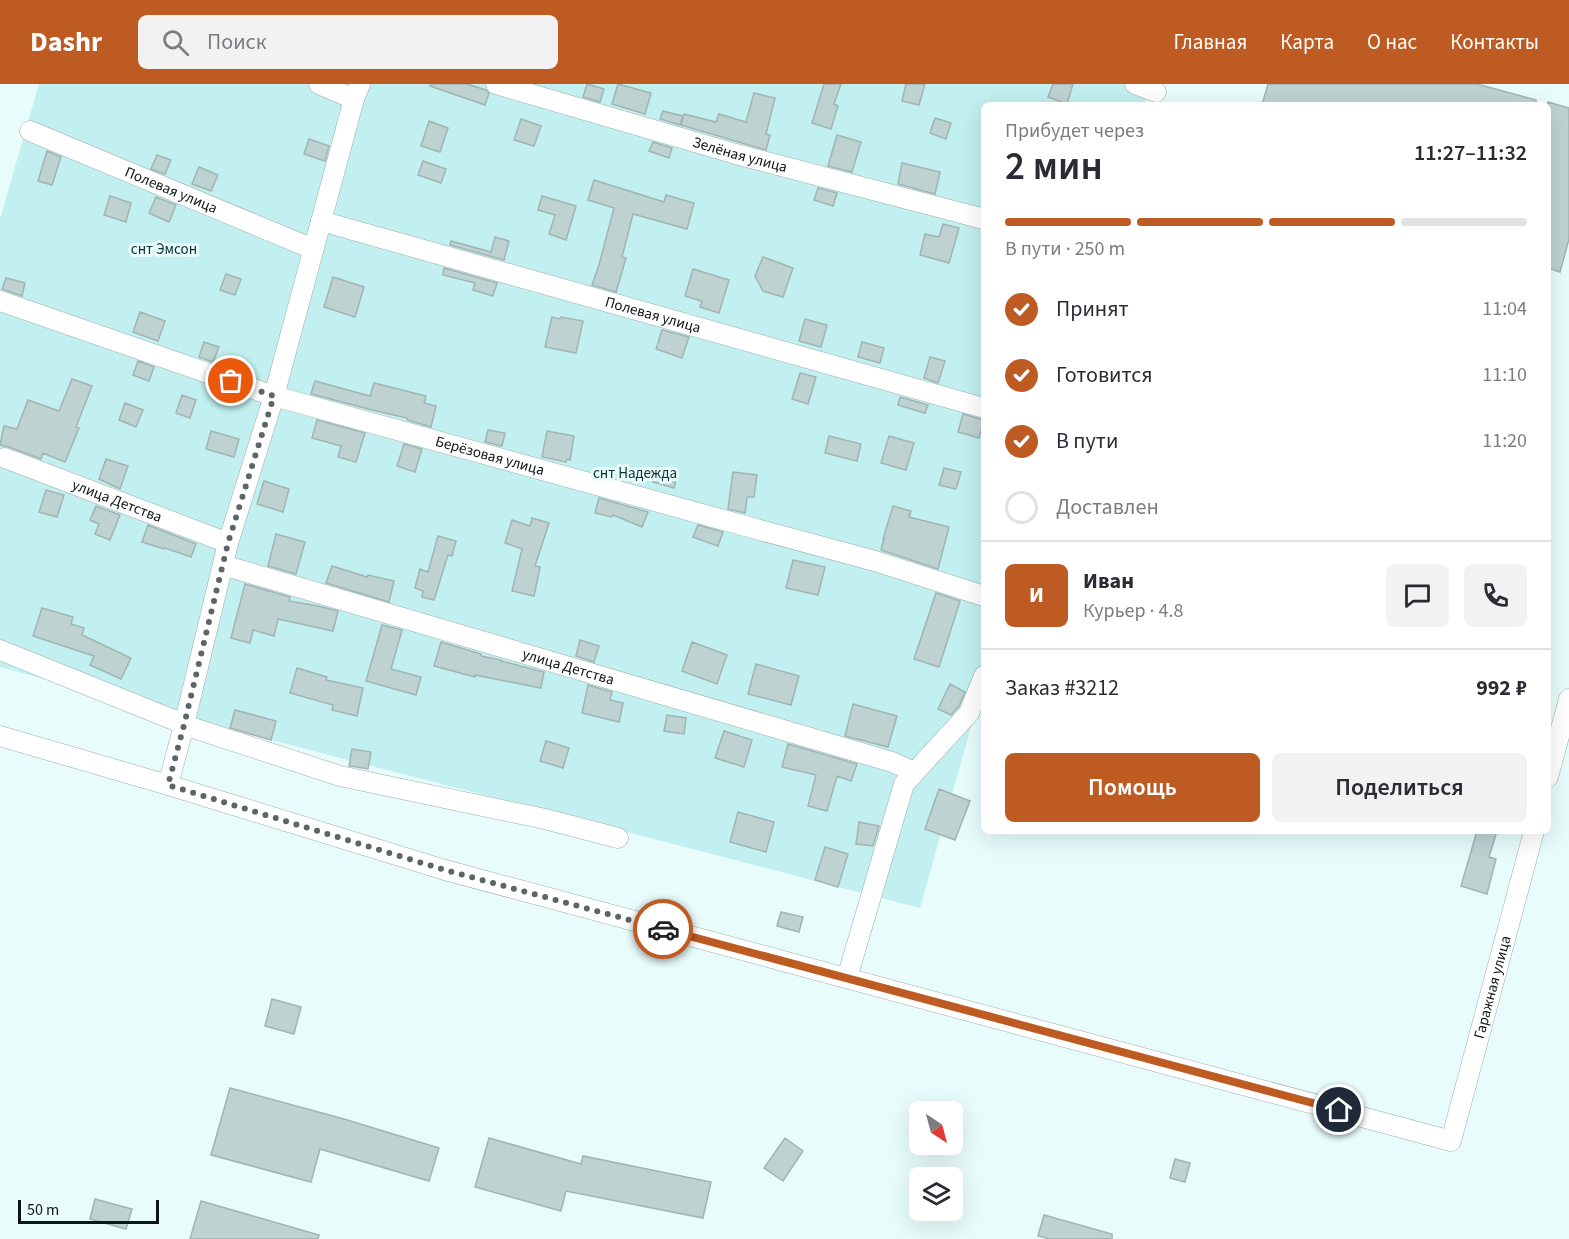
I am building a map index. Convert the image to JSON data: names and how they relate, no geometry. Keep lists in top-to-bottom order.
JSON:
{
  "streets": {
    "street": [
      "Зелёная улица",
      "Полевая улица",
      "Берёзовая улица",
      "улица Детства",
      "Гаражная улица"
    ]
  },
  "parks": ["снт Эмсон", "снт Надежда"],
  "scale_bar": "50 m",
  "north": "bottom right",
  "page": {
    "header": "Dashr",
    "search": "Поиск",
    "nav": [
      "Главная",
      "Карта",
      "О нас",
      "Контакты"
    ],
    "heading": ["2 мин", "Прибудет через", "11:27–11:32"],
    "panel": [
      "Иван",
      "Курьер · 4.8",
      "Заказ #3212",
      "992 ₽"
    ],
    "bar": "В пути · 250 m",
    "list": [
      ["Принят", "11:04"],
      ["Готовится", "11:10"],
      ["В пути", "11:20"],
      "Доставлен"
    ],
    "round": "И",
    "buttons": ["Помощь", "Поделиться"],
    "scale": "50 m"
  }
}
